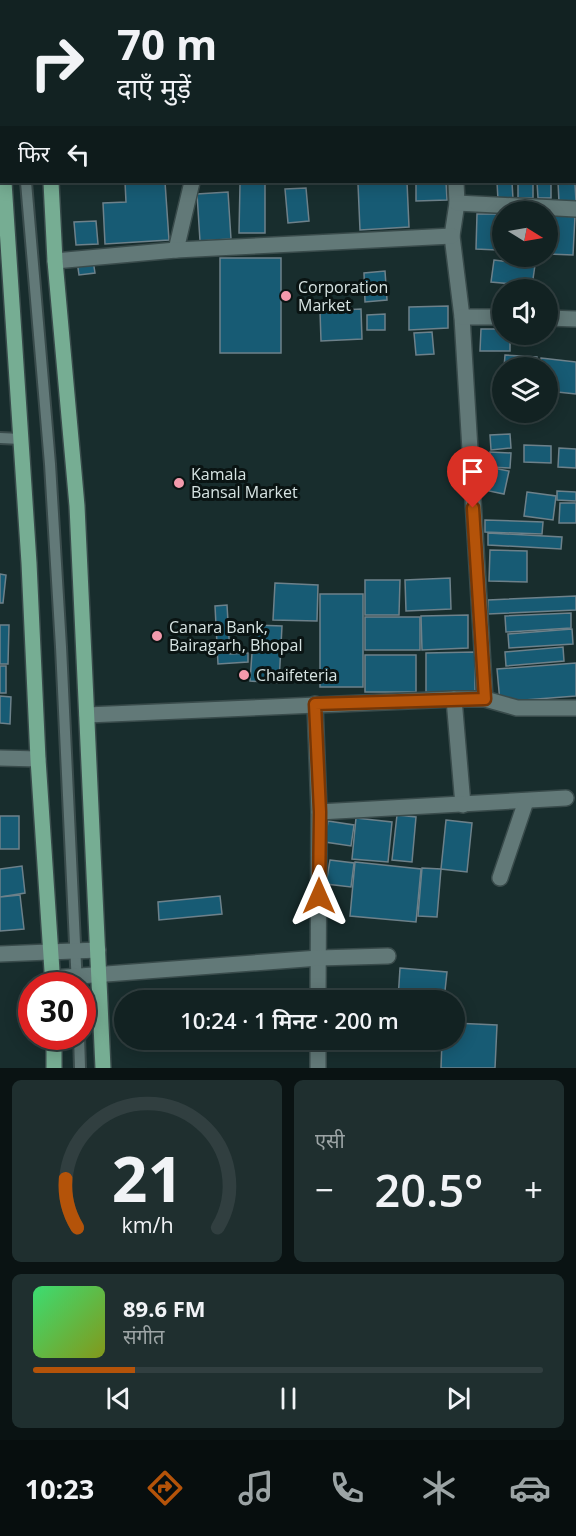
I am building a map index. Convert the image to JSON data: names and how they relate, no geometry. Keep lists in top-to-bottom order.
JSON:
{
  "places": [
    "Corporation Market",
    "Kamala Bansal Market",
    "Canara Bank, Bairagarh, Bhopal",
    "Chaifeteria"
  ],
  "north": "right",
  "page": {
    "turn": ["70 m", "दाएँ मुड़ें"],
    "then": "फिर",
    "limit": "30",
    "trip": "10:24 · 1 मिनट · 200 m",
    "tile": "एसी",
    "heat": ["−", "20.5°", "+"],
    "song": ["89.6 FM", "संगीत"],
    "tabs": "10:23",
    "gauge": ["21", "km/h"]
  }
}
